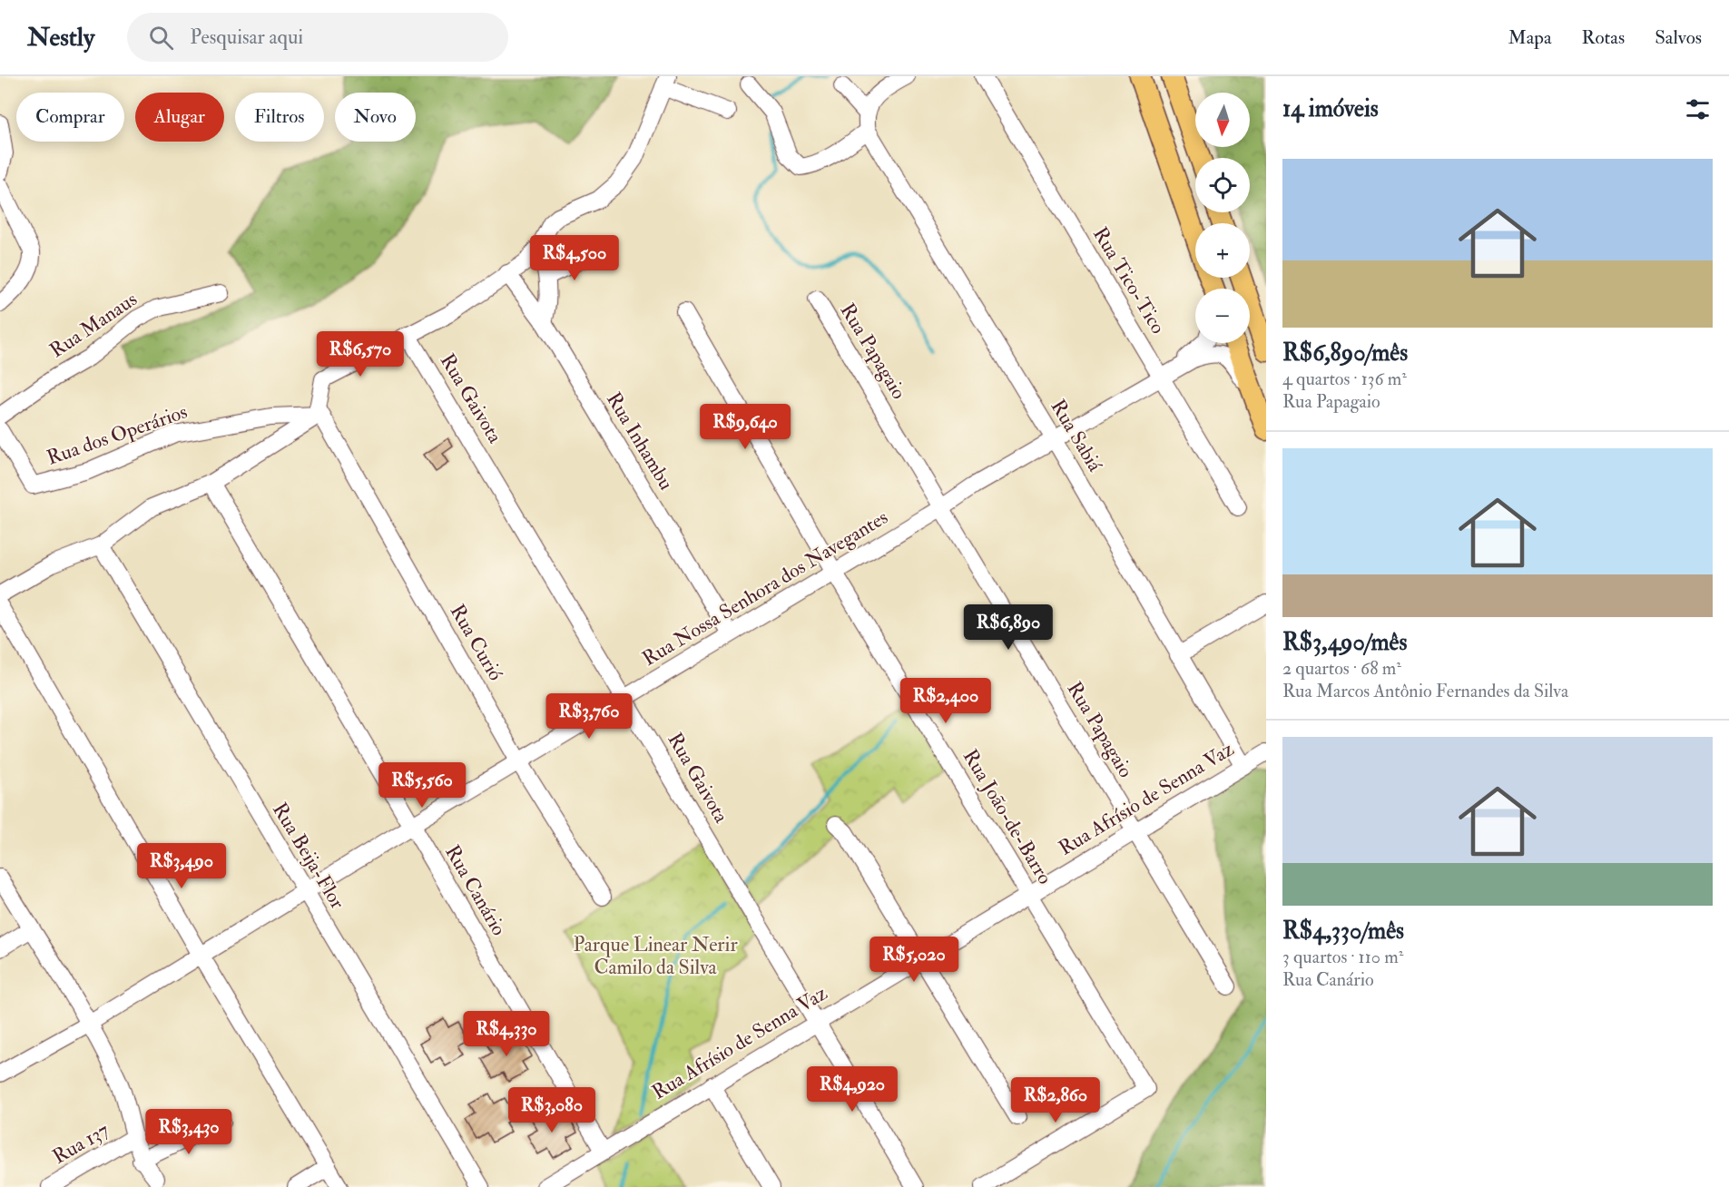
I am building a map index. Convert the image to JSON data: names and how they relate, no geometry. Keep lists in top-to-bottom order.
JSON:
{
  "streets": {
    "street": [
      "Rua Tico-Tico",
      "Rua Manaus",
      "Rua Papagaio",
      "Rua Gaivota",
      "Rua dos Operários",
      "Rua Sabiá",
      "Rua Inhambu",
      "Rua Nossa Senhora dos Navegantes",
      "Rua Curió",
      "Rua Afrísio de Senna Vaz",
      "Rua João-de-Barro",
      "Rua Beija-Flor",
      "Rua Canário",
      "Rua 137"
    ]
  },
  "crossings": [
    ["Rua Tico-Tico", "Rua Nossa Senhora dos Navegantes"],
    ["Rua Papagaio", "Rua Nossa Senhora dos Navegantes"],
    ["Rua Papagaio", "Rua Afrísio de Senna Vaz"],
    ["Rua Gaivota", "Rua Nossa Senhora dos Navegantes"],
    ["Rua Gaivota", "Rua Afrísio de Senna Vaz"],
    ["Rua dos Operários", "Rua Curió"],
    ["Rua Sabiá", "Rua Nossa Senhora dos Navegantes"],
    ["Rua Sabiá", "Rua Afrísio de Senna Vaz"],
    ["Rua Inhambu", "Rua Nossa Senhora dos Navegantes"],
    ["Rua Nossa Senhora dos Navegantes", "Rua Curió"],
    ["Rua Nossa Senhora dos Navegantes", "Rua João-de-Barro"],
    ["Rua Nossa Senhora dos Navegantes", "Rua Beija-Flor"],
    ["Rua Nossa Senhora dos Navegantes", "Rua Canário"],
    ["Rua Afrísio de Senna Vaz", "Rua João-de-Barro"],
    ["Rua Afrísio de Senna Vaz", "Rua Canário"]
  ],
  "parks": ["Parque Linear Nerir Camilo da Silva"],
  "north": "bottom",
  "page": {
    "header": "Nestly",
    "search": "Pesquisar aqui",
    "nav": ["Mapa", "Rotas", "Salvos"],
    "heading": "14 imóveis",
    "map_buttons": ["+", "−"],
    "chip": [
      "Comprar",
      "Alugar",
      "Filtros",
      "Novo"
    ],
    "list": [
      {
        "name": "R$6,890/mês",
        "note": "4 quartos · 136 m² · Rua Papagaio"
      },
      {
        "name": "R$3,490/mês",
        "note": "2 quartos · 68 m² · Rua Marcos Antônio Fernandes da Silva"
      },
      {
        "name": "R$4,330/mês",
        "note": "3 quartos · 110 m² · Rua Canário"
      }
    ],
    "price": [
      "R$4,500",
      "R$6,570",
      "R$9,640",
      "R$6,890",
      "R$2,400",
      "R$3,760",
      "R$5,560",
      "R$3,490",
      "R$5,020",
      "R$4,330",
      "R$4,920",
      "R$2,860",
      "R$3,080",
      "R$3,430"
    ]
  }
}
